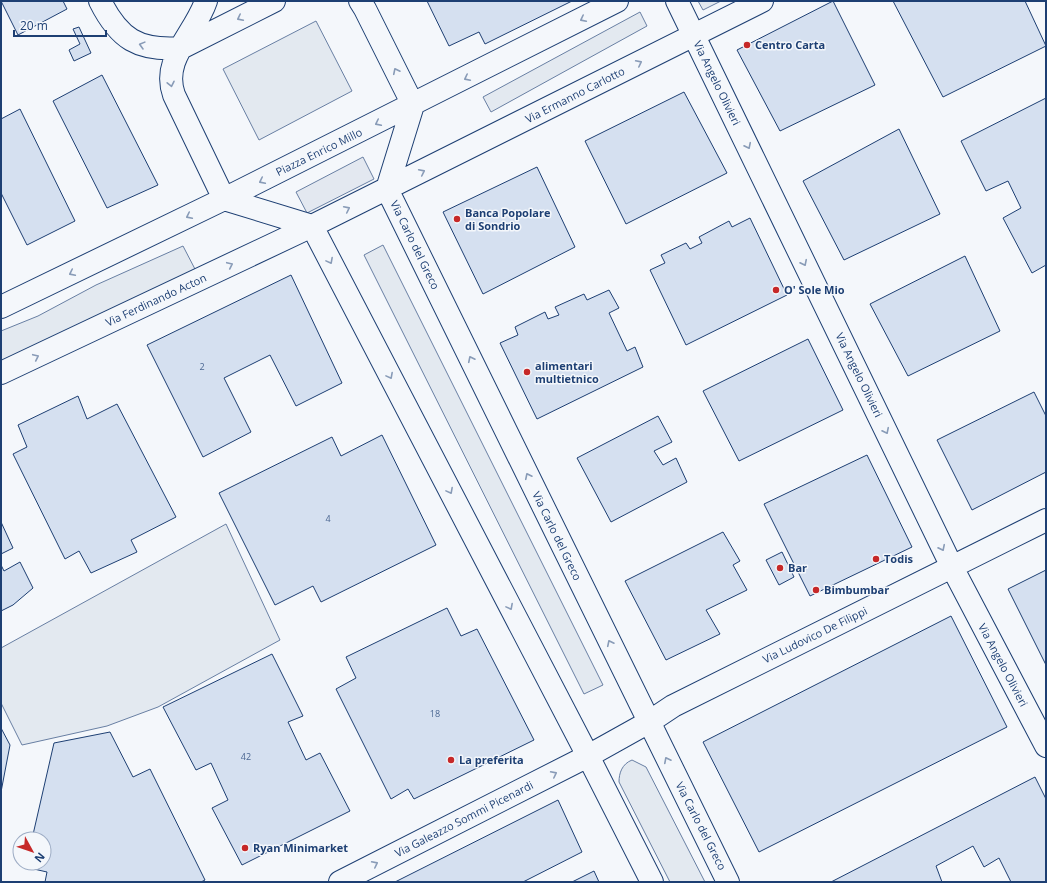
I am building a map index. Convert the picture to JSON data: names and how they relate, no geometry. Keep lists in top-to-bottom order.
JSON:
{
  "streets": {
    "street": [
      "Via Angelo Olivieri",
      "Via Ermanno Carlotto",
      "Piazza Enrico Millo",
      "Via Carlo del Greco",
      "Via Ferdinando Acton",
      "Via Ludovico De Filippi",
      "Via Galeazzo Sommi Picenardi"
    ]
  },
  "crossings": [
    ["Via Angelo Olivieri", "Via Ermanno Carlotto"],
    ["Via Angelo Olivieri", "Via Ludovico De Filippi"],
    ["Via Ermanno Carlotto", "Via Carlo del Greco"],
    ["Via Carlo del Greco", "Via Ludovico De Filippi"],
    ["Via Ludovico De Filippi", "Via Galeazzo Sommi Picenardi"]
  ],
  "one_way": ["Via Angelo Olivieri", "Via Galeazzo Sommi Picenardi"],
  "places": [
    "Centro Carta",
    "Banca Popolare di Sondrio",
    "O' Sole Mio",
    "alimentari multietnico",
    "Todis",
    "Bar",
    "Bimbumbar",
    "La preferita",
    "Ryan Minimarket"
  ],
  "house_numbers": [
    "2",
    "4",
    "18",
    "42"
  ],
  "scale_bar": "20 m",
  "north": "bottom right"
}
